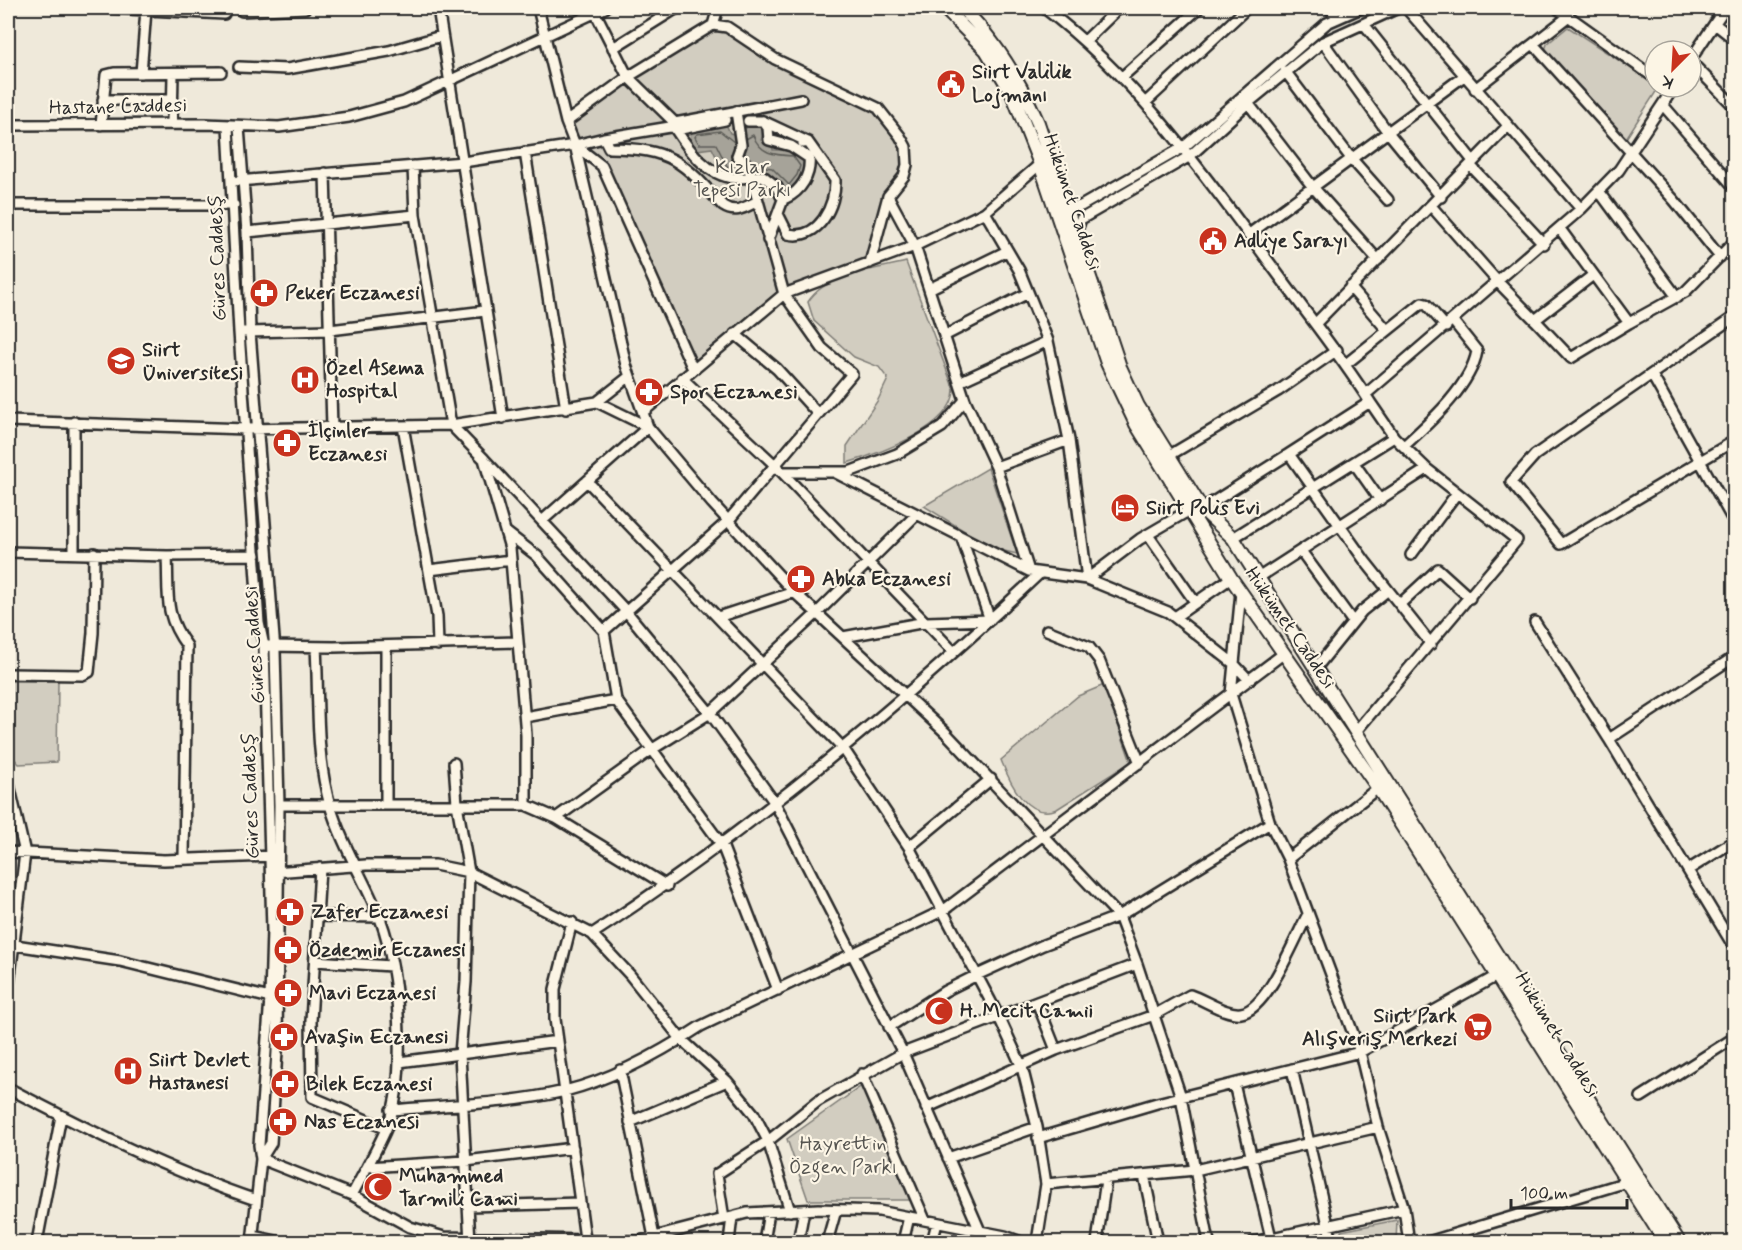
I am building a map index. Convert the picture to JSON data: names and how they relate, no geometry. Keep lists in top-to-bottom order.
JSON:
{
  "streets": {
    "main road": ["Hükümet Caddesi"],
    "street": ["Hastane Caddesi", "Güres Caddesş", "Güres Caddesi"]
  },
  "crossings": [
    ["Hastane Caddesi", "Güres Caddesş"],
    ["Hastane Caddesi", "Güres Caddesi"],
    ["Güres Caddesş", "Güres Caddesi"]
  ],
  "parks": ["Kızlar Tepesi Parkı", "Hayrettin Özgen Parkı"],
  "places": {
    "public building": ["Siirt Valilik Lojmanı", "Adliye Sarayı"],
    "pharmacy": [
      "Peker Eczanesi",
      "Spor Eczanesi",
      "İlçinler Eczanesi",
      "Abka Eczanesi",
      "Zafer Eczanesi",
      "Özdemir Eczanesi",
      "Mavi Eczanesi",
      "Avaşin Eczanesi",
      "Bilek Eczanesi",
      "Nas Eczanesi"
    ],
    "school or university": ["Siirt Üniversitesi"],
    "hospital": ["Özel Asema Hospital", "Siirt Devlet Hastanesi"],
    "hotel": ["Siirt Polis Evi"],
    "mosque": ["H. Mecit Camii", "Muhammed Tarmili Cami"],
    "supermarket": ["Siirt Park Alışveriş Merkezi"]
  },
  "scale_bar": "100 m",
  "north": "bottom left"
}
